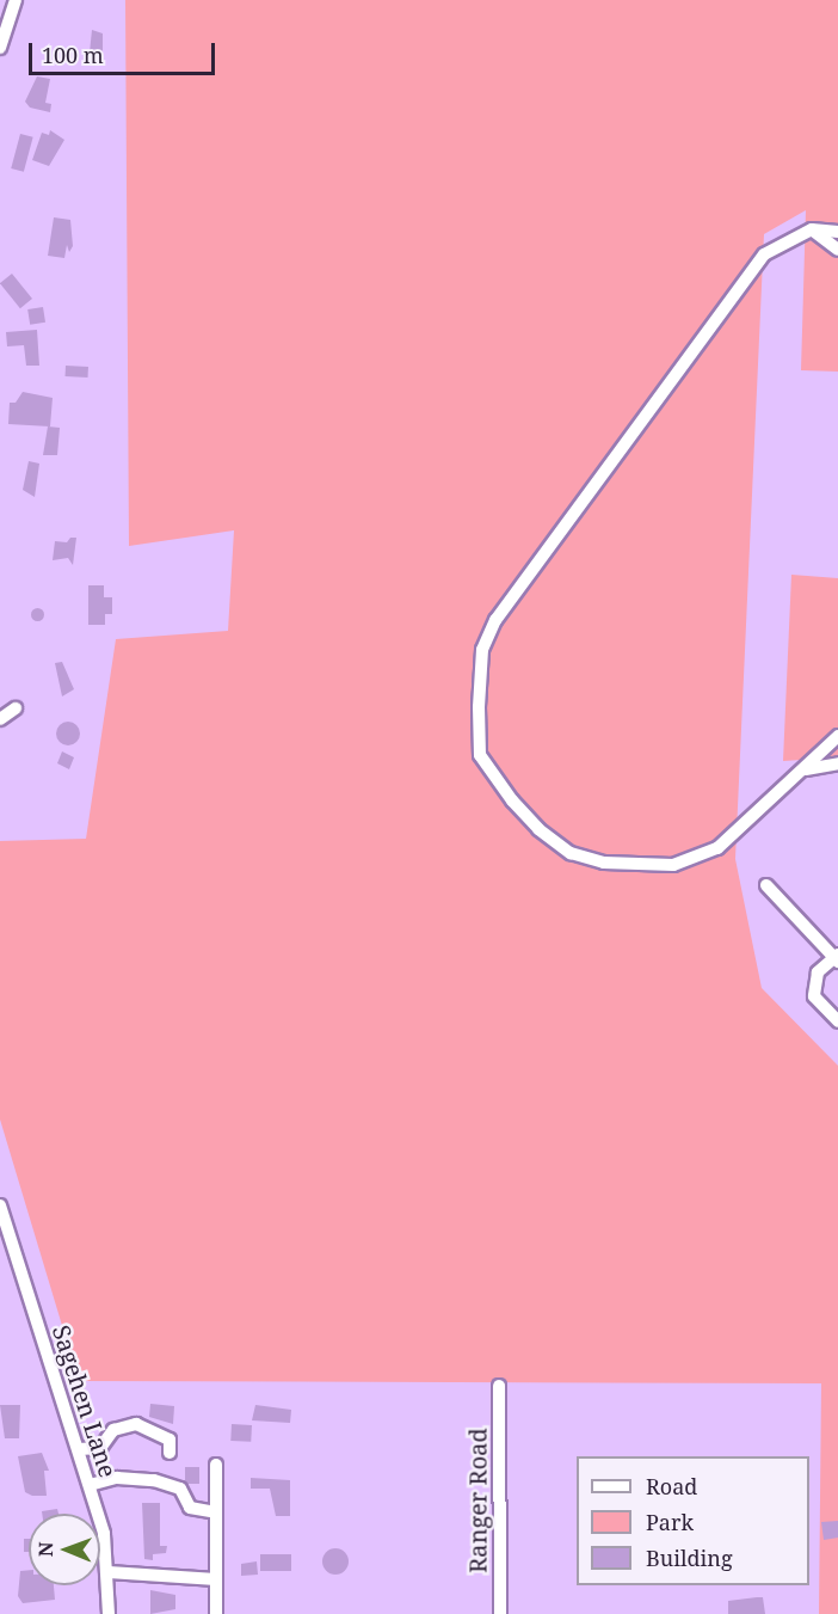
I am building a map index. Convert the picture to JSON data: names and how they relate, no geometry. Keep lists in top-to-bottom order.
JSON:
{
  "streets": {
    "street": ["Sagehen Lane", "Ranger Road"]
  },
  "legend": ["Road", "Park", "Building"],
  "scale_bar": "100 m",
  "north": "left"
}
